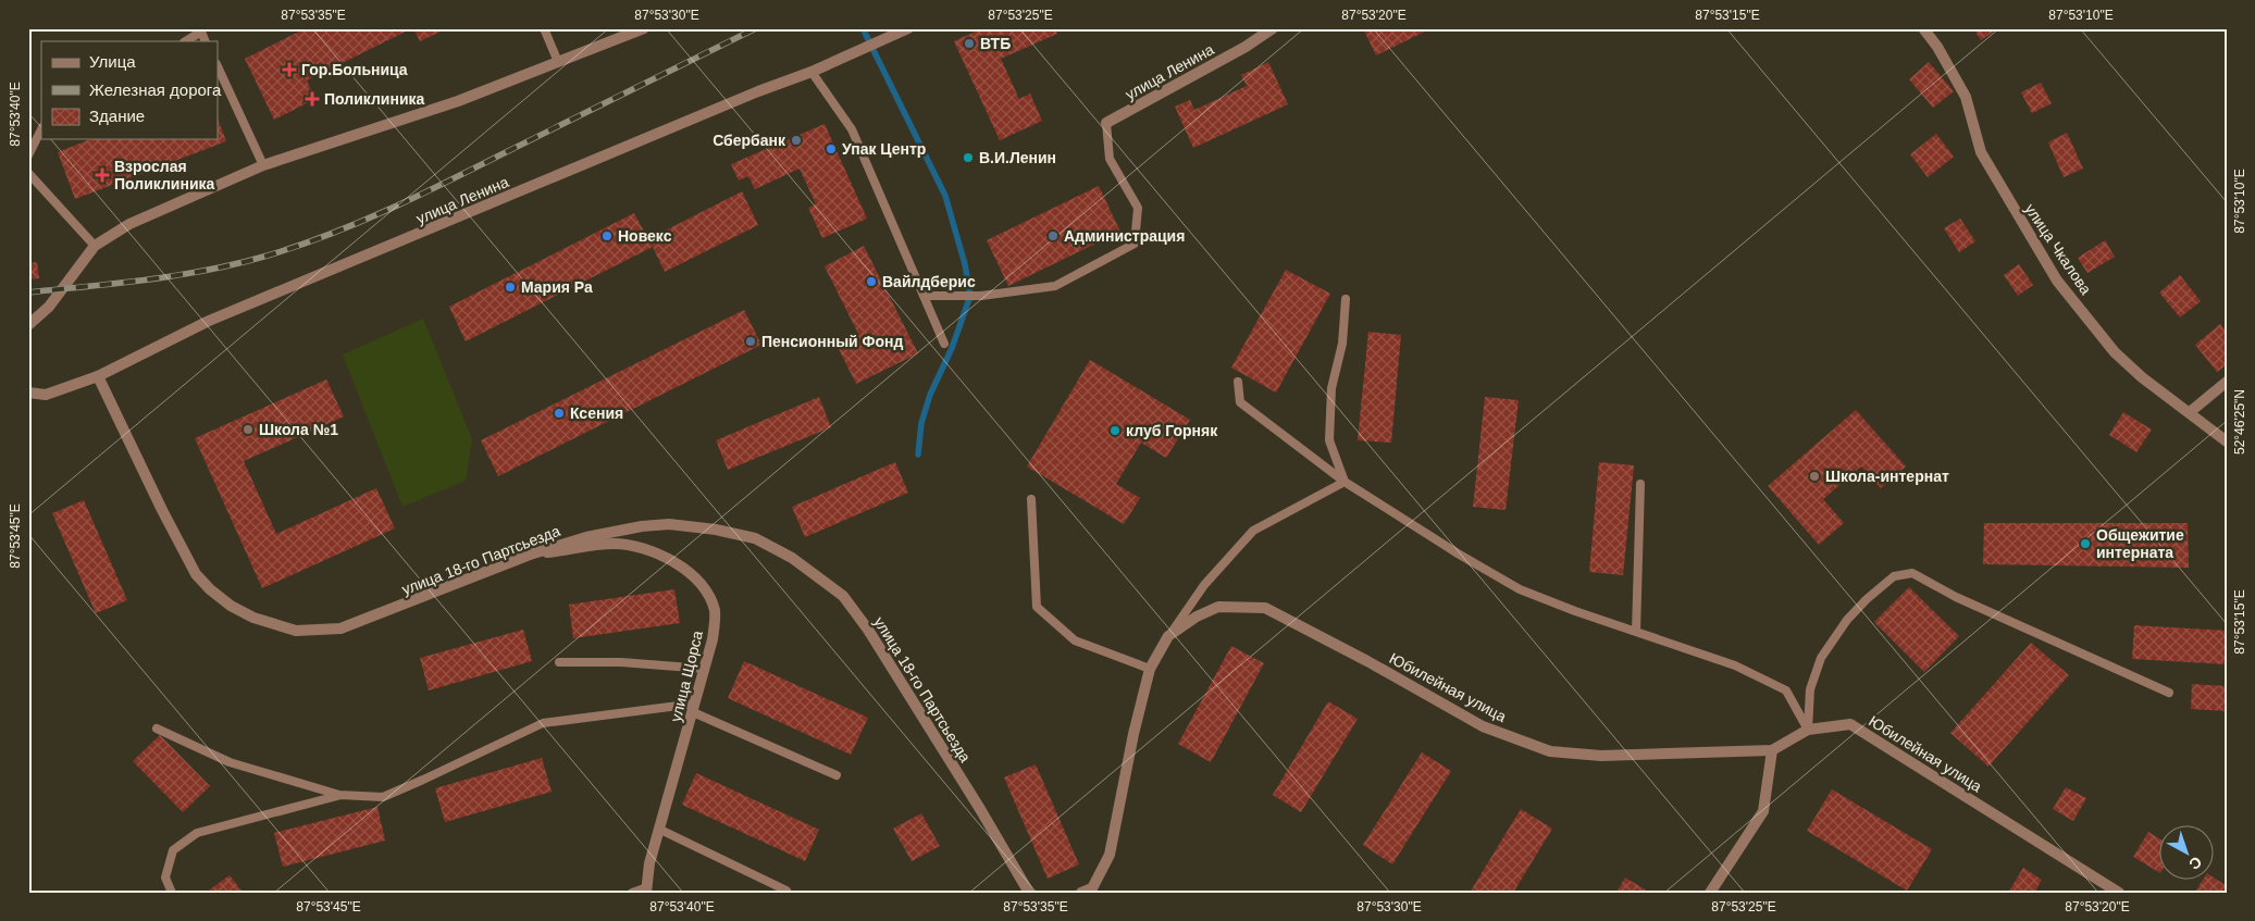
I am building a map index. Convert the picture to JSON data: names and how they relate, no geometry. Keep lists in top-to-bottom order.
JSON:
{
  "streets": {
    "street": [
      "улица Ленина",
      "улица Чкалова",
      "улица 18-го Партсьезда",
      "улица Щорса",
      "Юбилейная улица"
    ]
  },
  "crossings": [
    ["улица Ленина", "улица 18-го Партсьезда"],
    ["улица 18-го Партсьезда", "улица Щорса"]
  ],
  "places": {
    "other": [
      "ВТБ",
      "Сбербанк",
      "Упак Центр",
      "В.И.Ленин",
      "Новекс",
      "Администрация",
      "Вайлдберис",
      "Мария Ра",
      "Пенсионный Фонд",
      "Ксения",
      "Школа №1",
      "клуб Горняк",
      "Школа-интернат",
      "Общежитие интерната"
    ],
    "health": ["Гор.Больница", "Поликлиника", "Взрослая Поликлиника"]
  },
  "legend": ["Улица", "Железная дорога", "Здание"],
  "north": "bottom right",
  "coordinates": [
    "87°53'35\"E",
    "87°53'30\"E",
    "87°53'25\"E",
    "87°53'20\"E",
    "87°53'15\"E",
    "87°53'10\"E",
    "87°53'40\"E",
    "52°46'25\"N",
    "87°53'45\"E"
  ]
}
